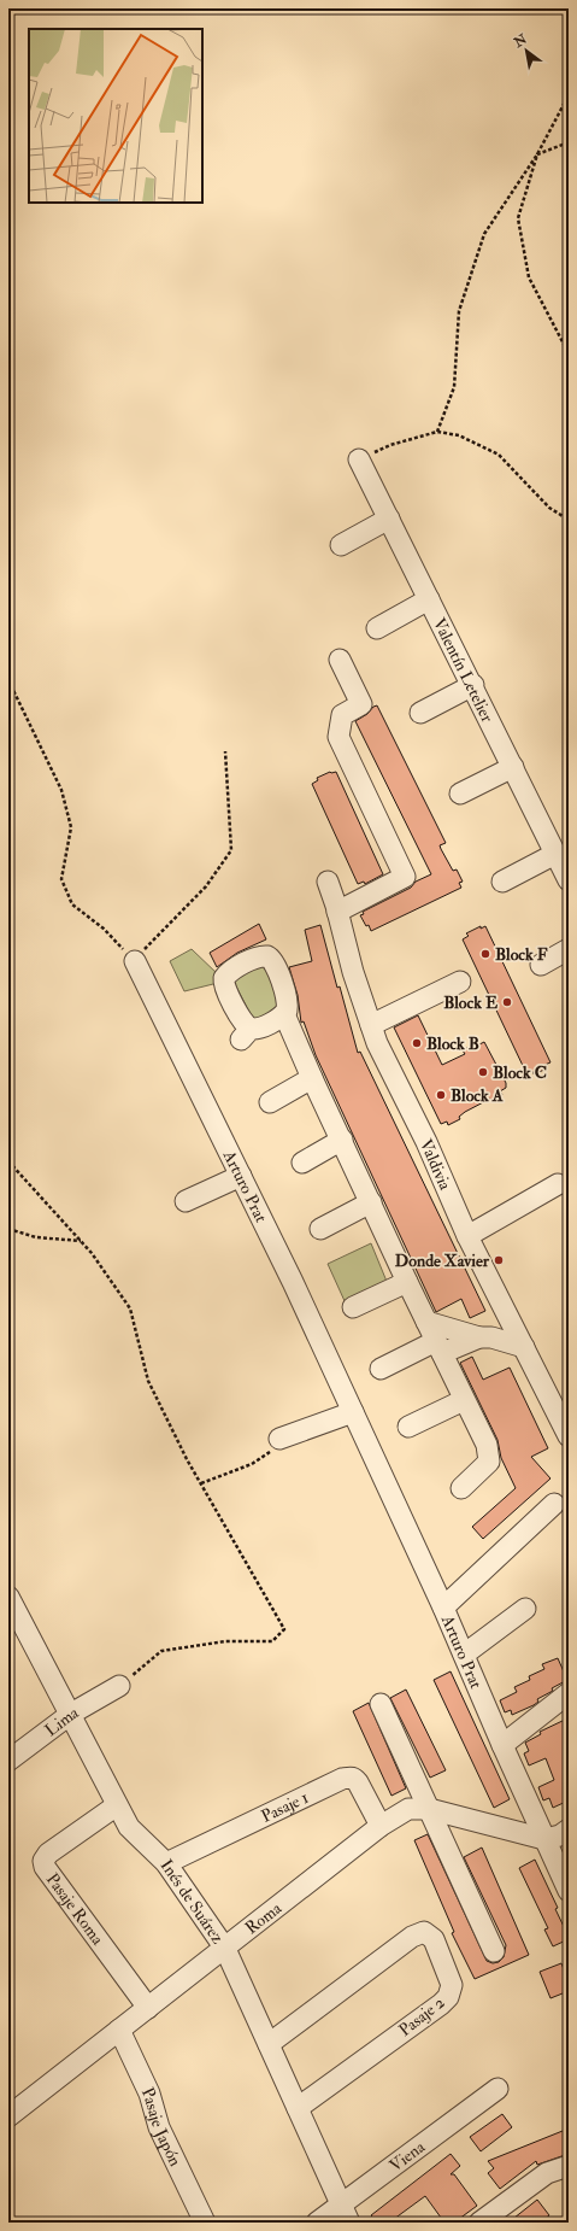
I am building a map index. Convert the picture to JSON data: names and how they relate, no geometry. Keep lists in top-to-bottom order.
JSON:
{
  "streets": {
    "street": [
      "Valentín Letelier",
      "Valdivia",
      "Arturo Prat",
      "Lima",
      "Pasaje 1",
      "Inés de Suárez",
      "Pasaje Roma",
      "Roma",
      "Pasaje 2",
      "Pasaje Japón",
      "Viena"
    ]
  },
  "crossings": [
    ["Arturo Prat", "Roma"],
    ["Lima", "Inés de Suárez"],
    ["Pasaje 1", "Inés de Suárez"],
    ["Pasaje 1", "Roma"],
    ["Inés de Suárez", "Pasaje Roma"],
    ["Inés de Suárez", "Roma"],
    ["Inés de Suárez", "Pasaje 2"],
    ["Inés de Suárez", "Viena"],
    ["Pasaje Roma", "Roma"],
    ["Roma", "Pasaje Japón"]
  ],
  "places": [
    "Block F",
    "Block E",
    "Block B",
    "Block C",
    "Block A",
    "Donde Xavier"
  ],
  "north": "top left"
}
